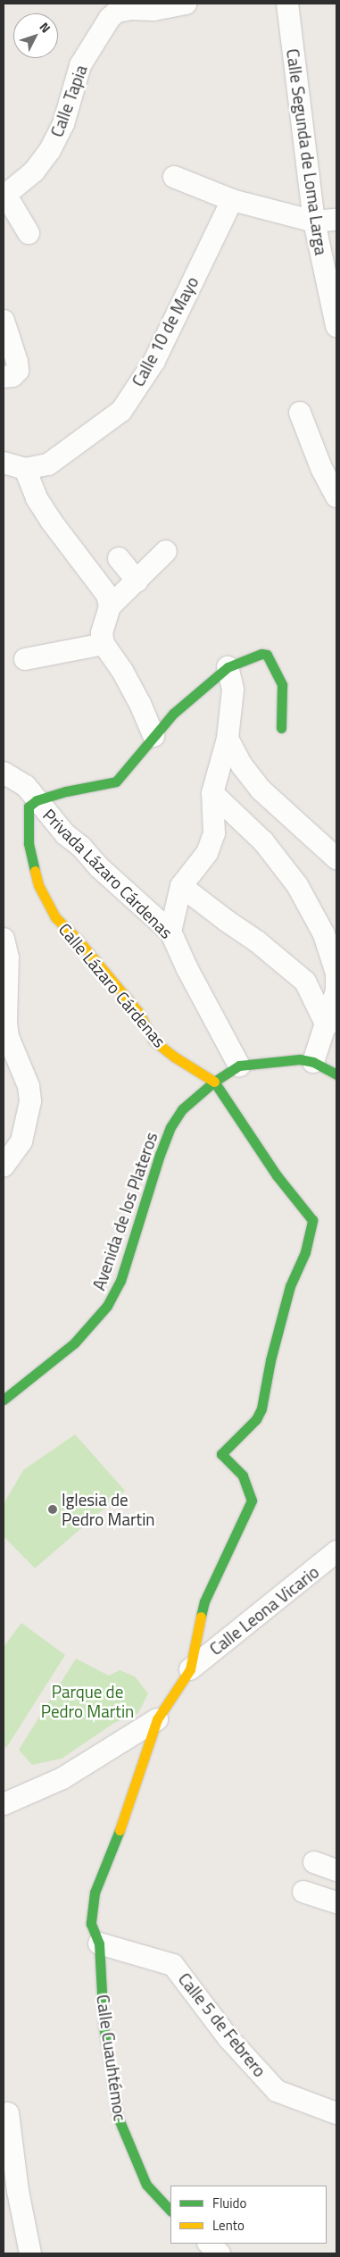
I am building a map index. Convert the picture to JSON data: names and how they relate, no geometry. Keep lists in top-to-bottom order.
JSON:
{
  "streets": {
    "street": [
      "Calle Tapia",
      "Calle Segunda de Loma Larga",
      "Calle 10 de Mayo",
      "Privada Lázaro Cárdenas",
      "Calle Lázaro Cárdenas",
      "Avenida de los Plateros",
      "Calle Leona Vicario",
      "Calle 5 de Febrero",
      "Calle Cuauhtémoc"
    ]
  },
  "crossings": [
    ["Privada Lázaro Cárdenas", "Calle Lázaro Cárdenas"],
    ["Privada Lázaro Cárdenas", "Avenida de los Plateros"],
    ["Calle Lázaro Cárdenas", "Avenida de los Plateros"],
    ["Calle 5 de Febrero", "Calle Cuauhtémoc"]
  ],
  "parks": ["Parque de Pedro Martin"],
  "places": ["Iglesia de Pedro Martin"],
  "legend": ["Fluido", "Lento"],
  "north": "top right"
}
